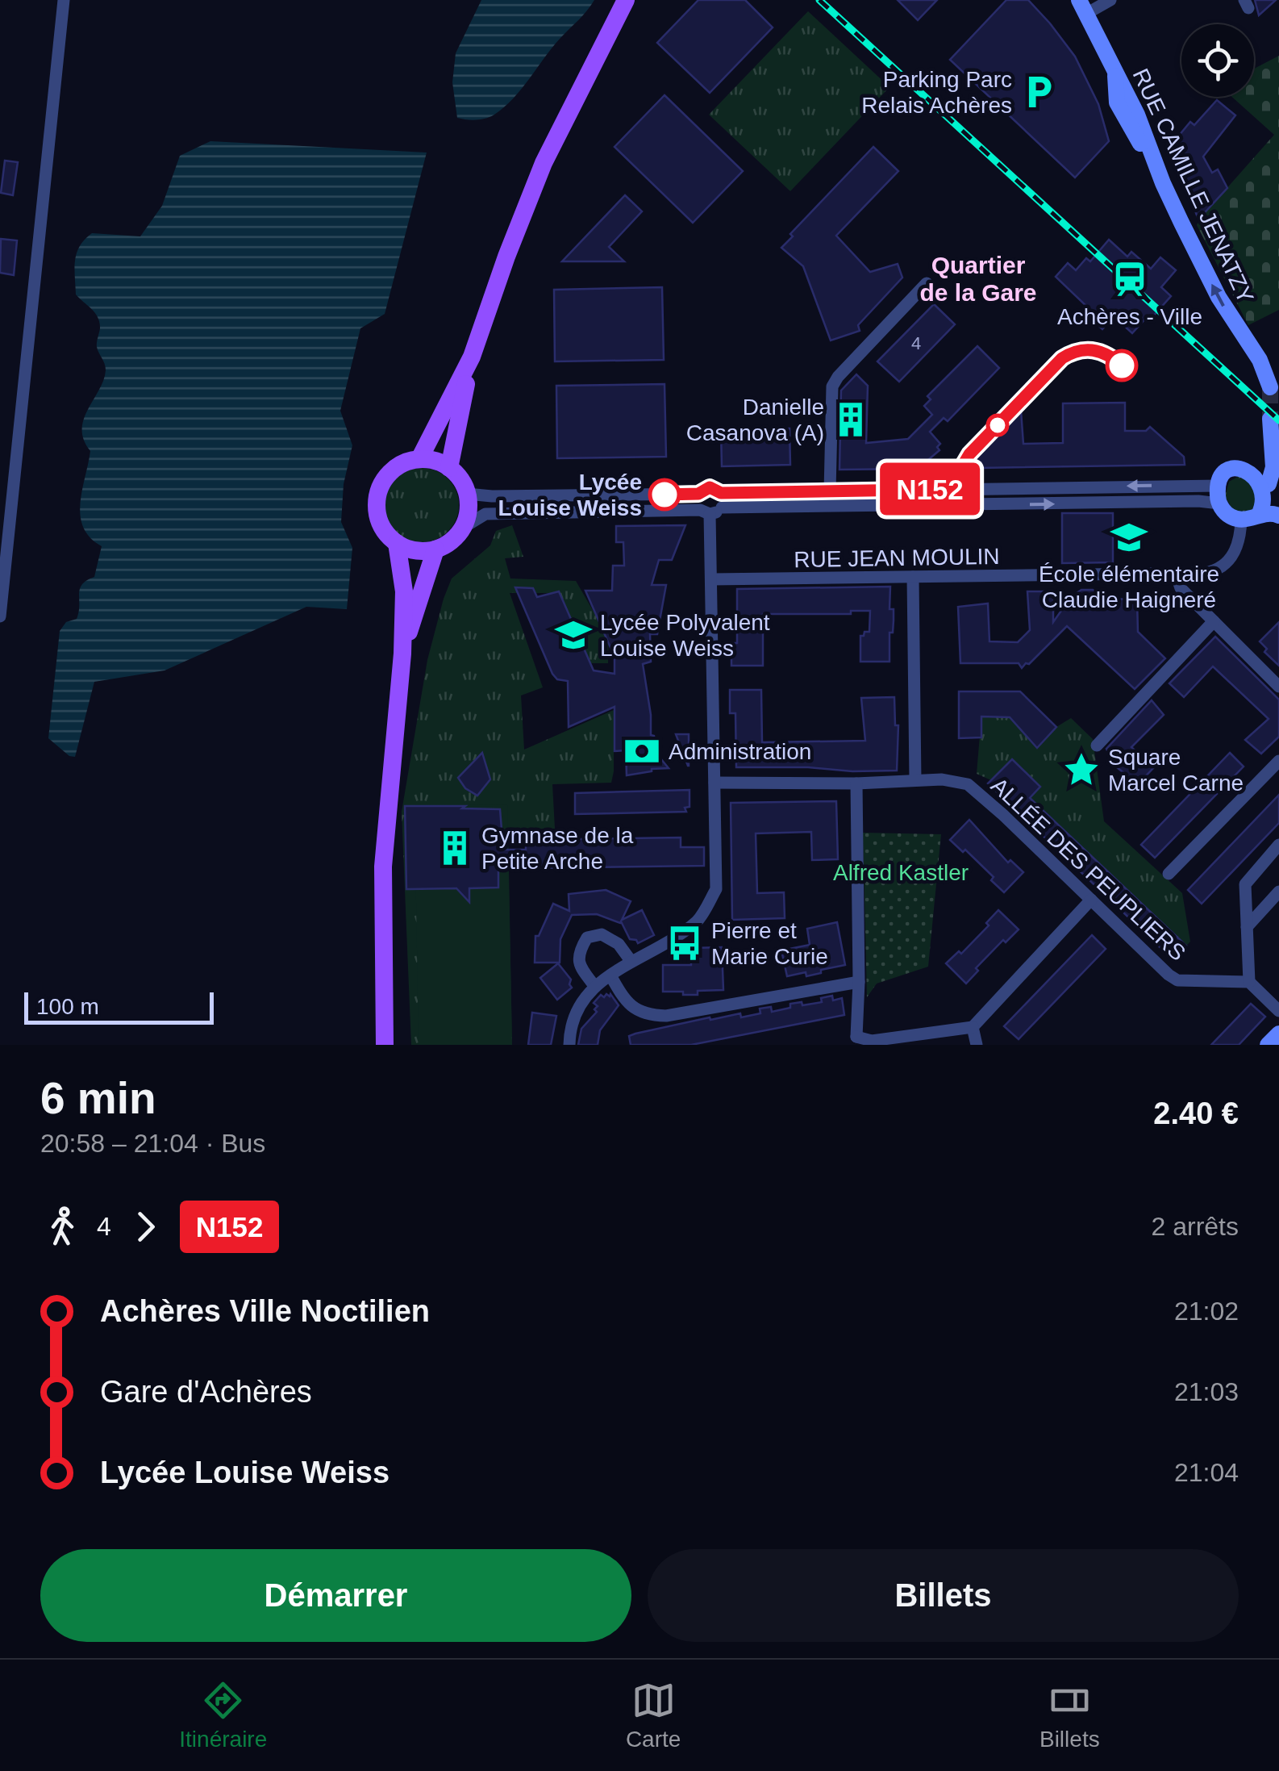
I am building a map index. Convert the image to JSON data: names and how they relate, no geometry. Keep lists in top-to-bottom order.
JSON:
{
  "streets": {
    "street": ["RUE CAMILLE JENATZY", "RUE JEAN MOULIN", "ALLÉE DES PEUPLIERS"]
  },
  "one_way": ["RUE CAMILLE JENATZY"],
  "districts": ["Quartier de la Gare"],
  "parks": ["Alfred Kastler"],
  "places": {
    "parking": ["Parking Parc Relais Achères"],
    "station": ["Achères - Ville"],
    "building": ["Danielle Casanova (A)", "Gymnase de la Petite Arche"],
    "other": ["Lycée Louise Weiss"],
    "school or university": ["École élémentaire Claudie Haigneré", "Lycée Polyvalent Louise Weiss"],
    "bank": ["Administration"],
    "place": ["Square Marcel Carne"],
    "bus stop": ["Pierre et Marie Curie"]
  },
  "lines": ["bus line N152"],
  "house_numbers": ["4"],
  "scale_bar": "100 m",
  "page": {
    "on_map": "N152",
    "scale": "100 m",
    "heading": ["6 min", "20:58 – 21:04 · Bus", "2.40 €"],
    "legs": ["4", "N152", "2 arrêts"],
    "list": [
      {
        "name": "Achères Ville Noctilien",
        "value": "21:02"
      },
      {
        "name": "Gare d'Achères",
        "value": "21:03"
      },
      {
        "name": "Lycée Louise Weiss",
        "value": "21:04"
      }
    ],
    "buttons": ["Démarrer", "Billets"],
    "tabs": ["Itinéraire", "Carte", "Billets"]
  }
}
